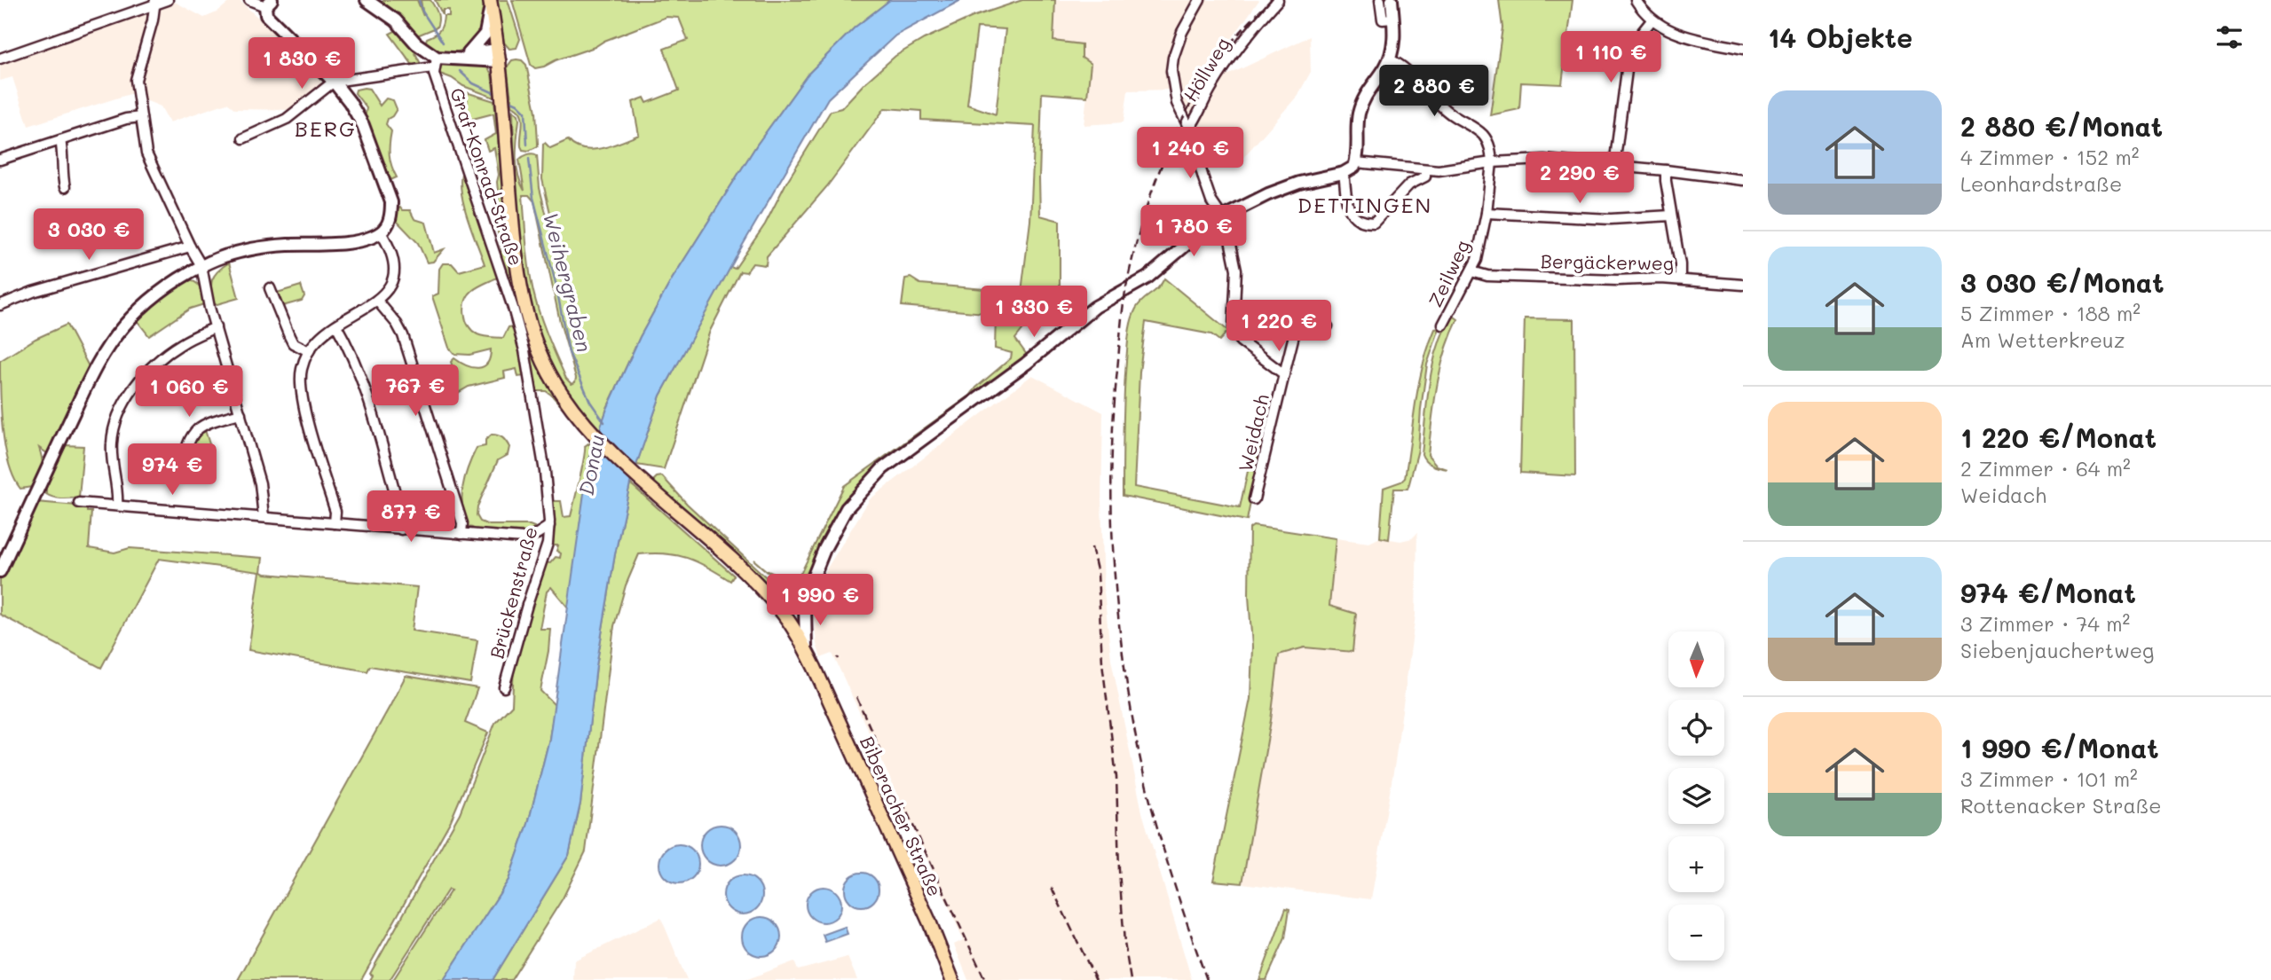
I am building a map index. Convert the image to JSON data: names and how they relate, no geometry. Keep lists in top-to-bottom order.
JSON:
{
  "streets": {
    "main road": ["Biberacher Straße"],
    "street": [
      "Höllweg",
      "Graf-Konrad-Straße",
      "Bergäckerweg",
      "Zeilweg",
      "Weidach",
      "Brückenstraße"
    ]
  },
  "crossings": [
    ["Höllweg", "Weidach"],
    ["Graf-Konrad-Straße", "Brückenstraße"],
    ["Bergäckerweg", "Zeilweg"]
  ],
  "districts": ["BERG", "DETTINGEN"],
  "water": ["Weihergraben", "Donau"],
  "north": "bottom",
  "page": {
    "heading": "14 Objekte",
    "price": [
      "1 110 €",
      "1 830 €",
      "2 880 €",
      "1 240 €",
      "2 290 €",
      "1 780 €",
      "3 030 €",
      "1 330 €",
      "1 220 €",
      "767 €",
      "1 060 €",
      "974 €",
      "877 €",
      "1 990 €"
    ],
    "list": [
      {
        "name": "2 880 €/Monat",
        "note": "4 Zimmer · 152 m² · Leonhardstraße"
      },
      {
        "name": "3 030 €/Monat",
        "note": "5 Zimmer · 188 m² · Am Wetterkreuz"
      },
      {
        "name": "1 220 €/Monat",
        "note": "2 Zimmer · 64 m² · Weidach"
      },
      {
        "name": "974 €/Monat",
        "note": "3 Zimmer · 74 m² · Siebenjauchertweg"
      },
      {
        "name": "1 990 €/Monat",
        "note": "3 Zimmer · 101 m² · Rottenacker Straße"
      }
    ],
    "map_buttons": ["+", "−"]
  }
}
